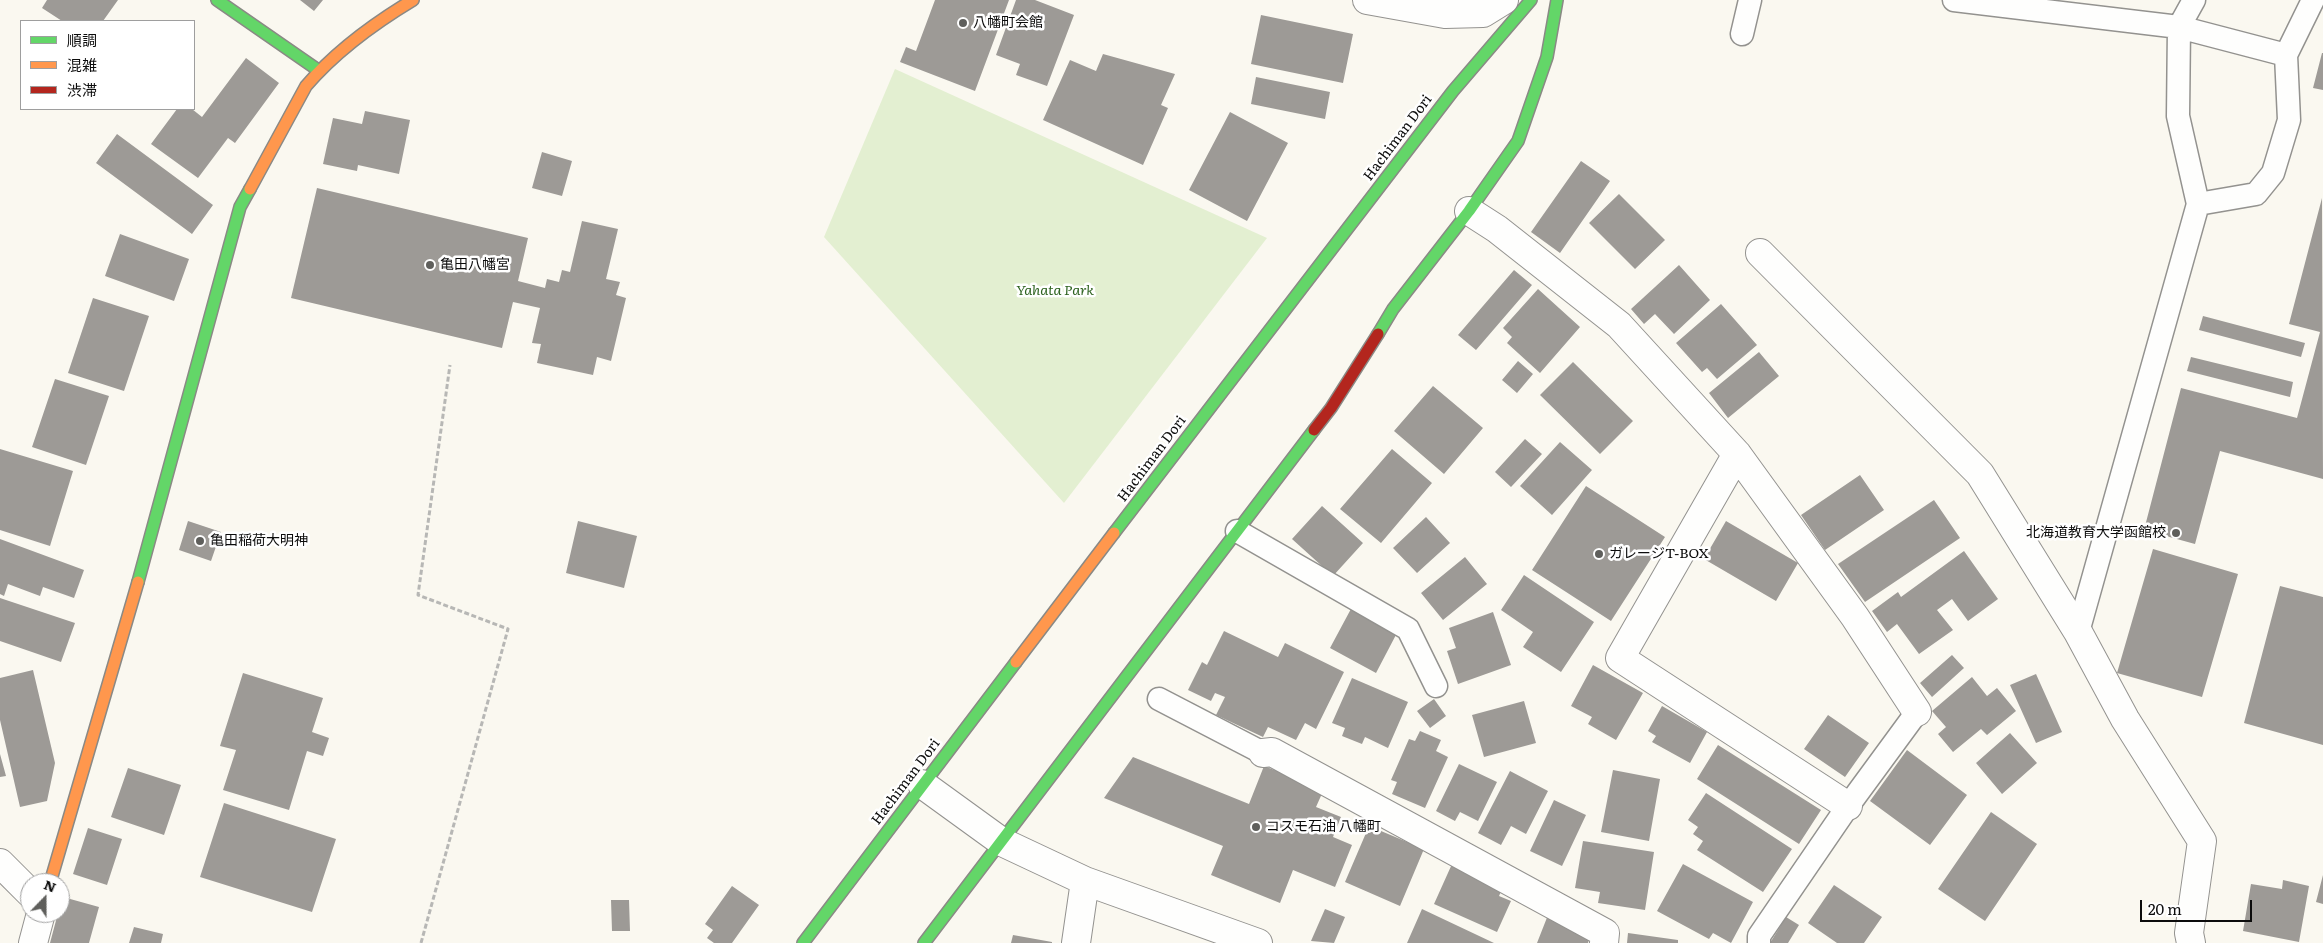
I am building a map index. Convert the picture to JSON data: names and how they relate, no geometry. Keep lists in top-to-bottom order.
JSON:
{
  "streets": {
    "street": ["Hachiman Dori"]
  },
  "parks": ["Yahata Park"],
  "places": [
    "八幡町会館",
    "亀田八幡宮",
    "北海道教育大学函館校",
    "亀田稲荷大明神",
    "ガレージT-BOX",
    "コスモ石油 八幡町"
  ],
  "legend": ["順調", "混雑", "渋滞"],
  "scale_bar": "20 m",
  "north": "top"
}
